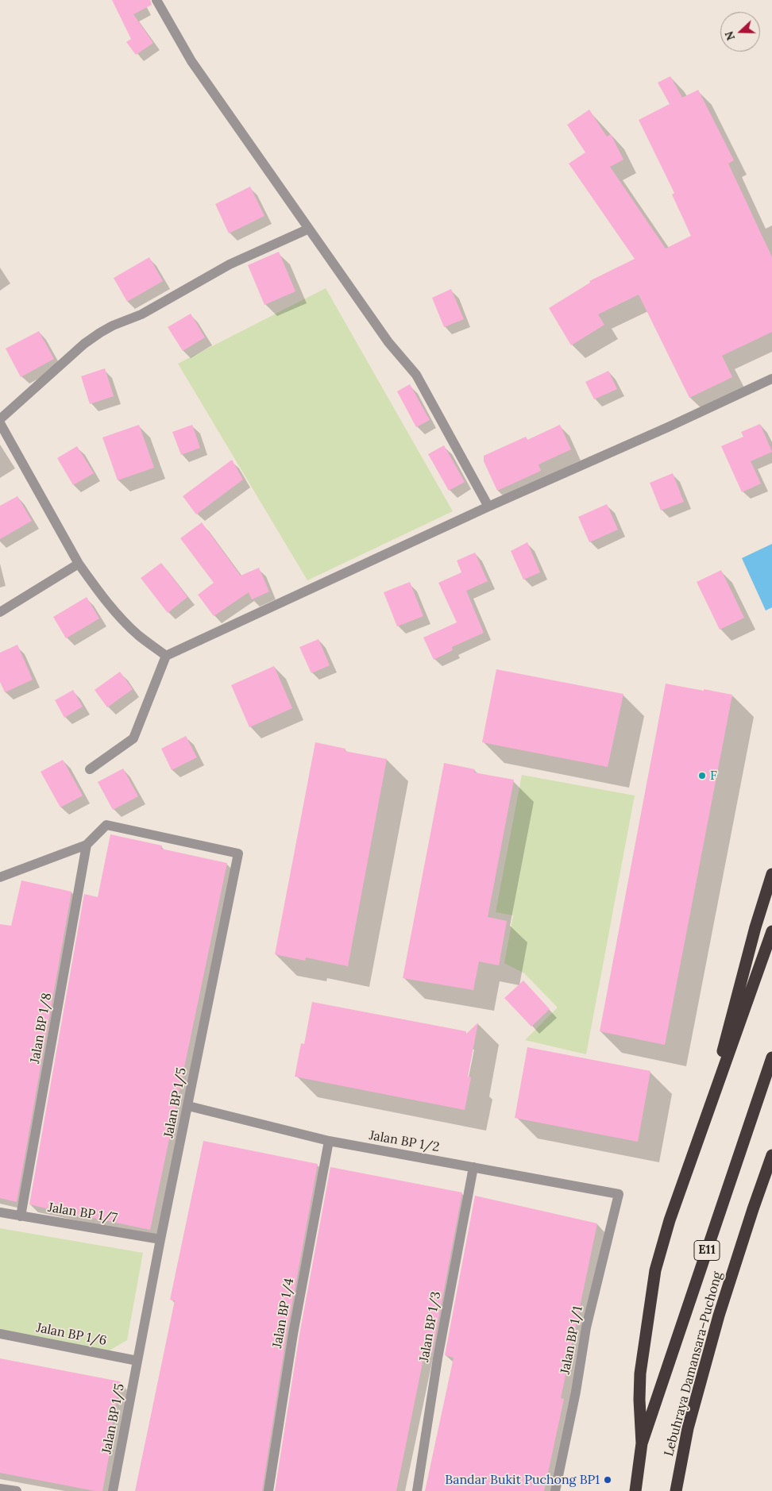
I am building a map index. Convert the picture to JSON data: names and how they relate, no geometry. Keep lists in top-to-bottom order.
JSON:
{
  "streets": {
    "highway": ["E11", "Lebuhraya Damansara–Puchong"],
    "street": [
      "Jalan BP 1/8",
      "Jalan BP 1/5",
      "Jalan BP 1/2",
      "Jalan BP 1/7",
      "Jalan BP 1/4",
      "Jalan BP 1/3",
      "Jalan BP 1/6",
      "Jalan BP 1/1"
    ]
  },
  "crossings": [
    ["Jalan BP 1/8", "Jalan BP 1/5"],
    ["Jalan BP 1/8", "Jalan BP 1/7"],
    ["Jalan BP 1/5", "Jalan BP 1/2"],
    ["Jalan BP 1/5", "Jalan BP 1/7"],
    ["Jalan BP 1/5", "Jalan BP 1/6"],
    ["Jalan BP 1/2", "Jalan BP 1/4"],
    ["Jalan BP 1/2", "Jalan BP 1/3"],
    ["Jalan BP 1/2", "Jalan BP 1/1"]
  ],
  "places": ["F", "Bandar Bukit Puchong BP1"],
  "north": "left"
}
